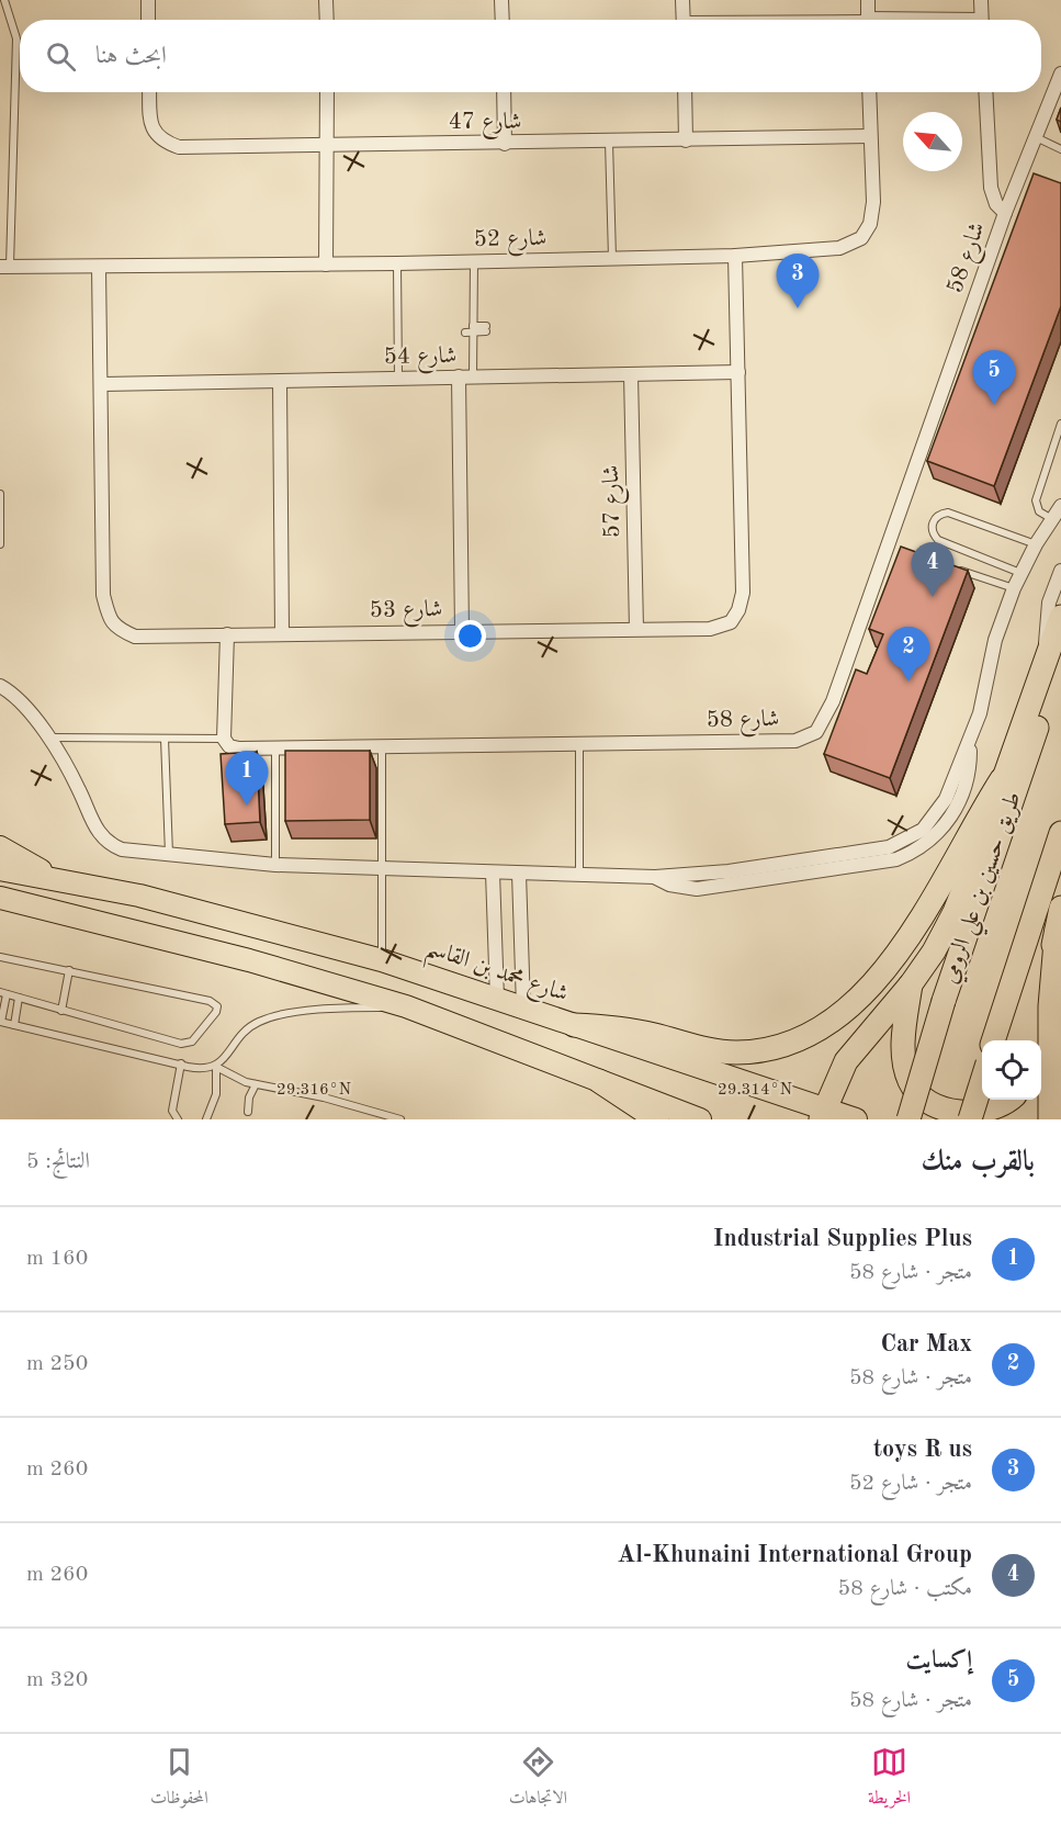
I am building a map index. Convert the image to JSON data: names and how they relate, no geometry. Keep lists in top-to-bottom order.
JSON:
{
  "streets": {
    "highway": ["طريق حسين بن علي الرومي"],
    "main road": ["شارع محمد بن القاسم"],
    "street": [
      "شارع 47",
      "شارع 52",
      "شارع 58",
      "شارع 54",
      "شارع 57",
      "شارع 53"
    ]
  },
  "crossings": [
    ["شارع 47", "شارع 52"],
    ["شارع 52", "شارع 53"],
    ["شارع 54", "شارع 57"],
    ["شارع 54", "شارع 53"],
    ["شارع 57", "شارع 53"]
  ],
  "north": "top left",
  "page": {
    "search": "ابحث هنا",
    "pins": [
      "3",
      "5",
      "4",
      "2",
      "1"
    ],
    "heading": ["بالقرب منك", "النتائج: 5"],
    "list": [
      {
        "mark": "1",
        "name": "Industrial Supplies Plus",
        "note": "متجر · شارع 58",
        "value": "160 m"
      },
      {
        "mark": "2",
        "name": "Car Max",
        "note": "متجر · شارع 58",
        "value": "250 m"
      },
      {
        "mark": "3",
        "name": "toys R us",
        "note": "متجر · شارع 52",
        "value": "260 m"
      },
      {
        "mark": "4",
        "name": "Al-Khunaini International Group",
        "note": "مكتب · شارع 58",
        "value": "260 m"
      },
      {
        "mark": "5",
        "name": "إكسايت",
        "note": "متجر · شارع 58",
        "value": "320 m"
      }
    ],
    "nav": ["الخريطة", "الاتجاهات", "المحفوظات"]
  },
  "coordinates": ["29.316°N", "29.314°N"]
}
